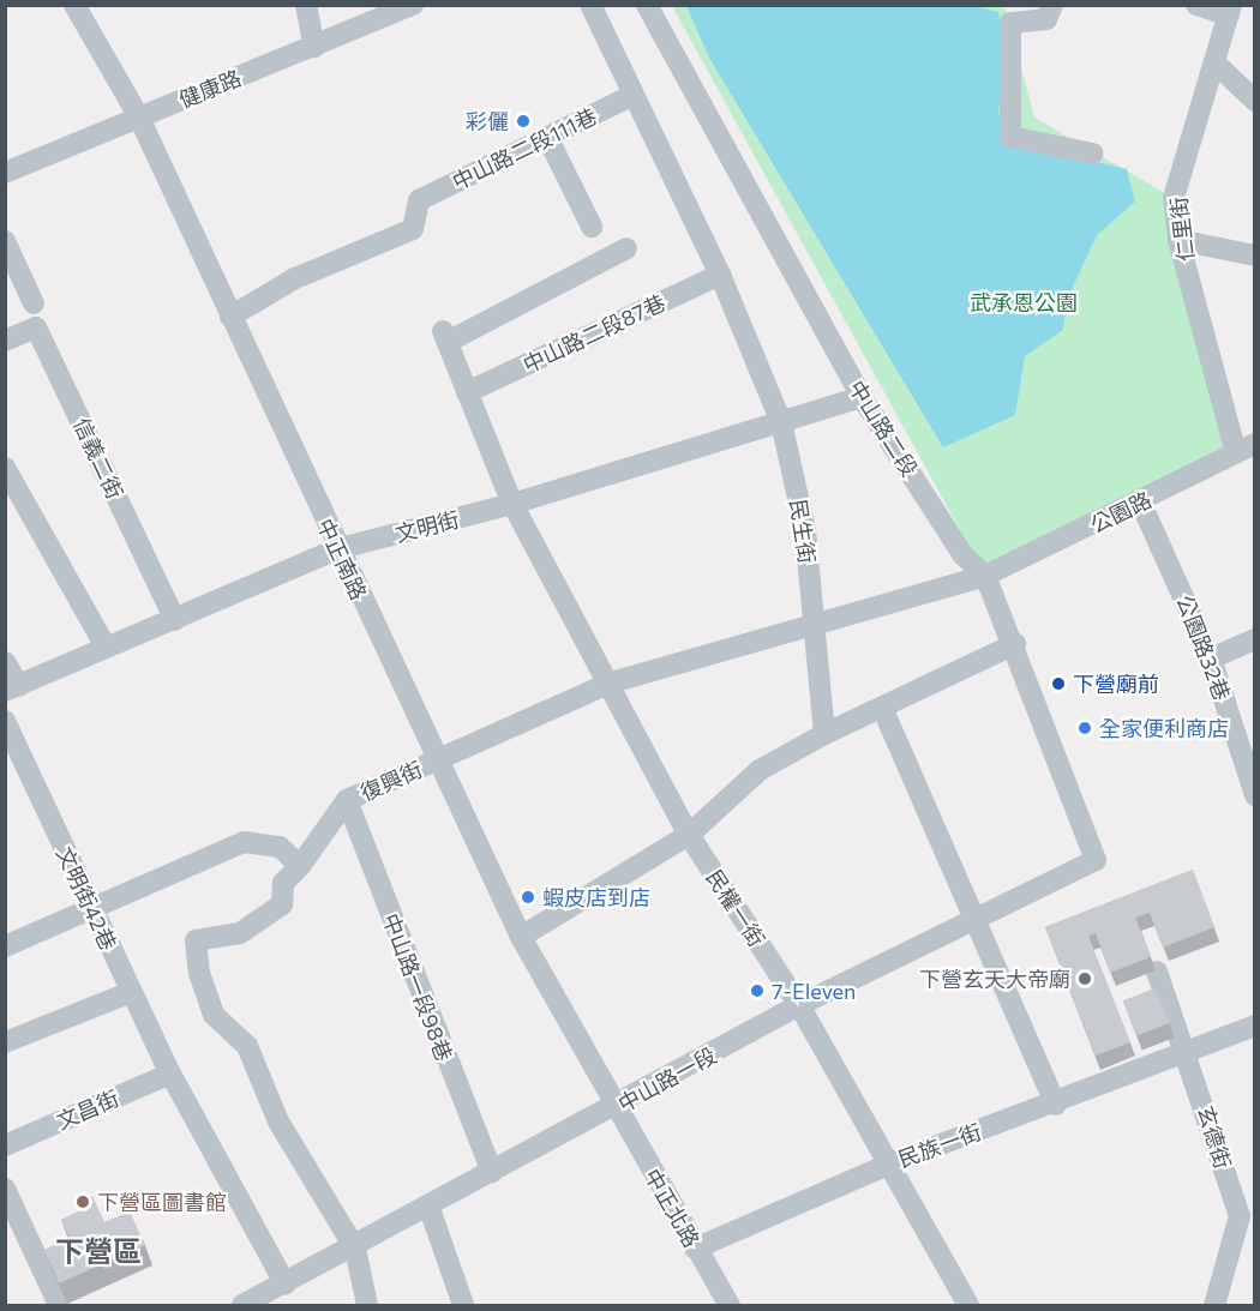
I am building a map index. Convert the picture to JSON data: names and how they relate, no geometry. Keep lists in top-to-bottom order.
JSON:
{
  "streets": {
    "street": [
      "健康路",
      "中山路二段111巷",
      "仁里街",
      "中山路二段87巷",
      "中山路二段",
      "信義二街",
      "公園路",
      "文明街",
      "民生街",
      "中正南路",
      "公園路32巷",
      "復興街",
      "文明街42巷",
      "民權一街",
      "中山路一段98巷",
      "中山路一段",
      "文昌街",
      "玄德街",
      "民族一街",
      "中正北路"
    ]
  },
  "crossings": [
    ["健康路", "中正南路"],
    ["中山路二段111巷", "民生街"],
    ["中山路二段111巷", "中正南路"],
    ["仁里街", "公園路"],
    ["中山路二段87巷", "民生街"],
    ["中山路二段87巷", "民權一街"],
    ["中山路二段", "公園路"],
    ["中山路二段", "文明街"],
    ["中山路二段", "中山路一段"],
    ["信義二街", "文明街"],
    ["公園路", "民生街"],
    ["公園路", "公園路32巷"],
    ["公園路", "復興街"],
    ["文明街", "民生街"],
    ["文明街", "中正南路"],
    ["文明街", "民權一街"],
    ["民生街", "復興街"],
    ["中正南路", "復興街"],
    ["中正南路", "中山路一段"],
    ["中正南路", "中正北路"],
    ["復興街", "民權一街"],
    ["復興街", "中山路一段98巷"],
    ["復興街", "中山路一段"],
    ["文明街42巷", "中山路一段"],
    ["文明街42巷", "文昌街"],
    ["民權一街", "中山路一段"],
    ["民權一街", "民族一街"],
    ["中山路一段98巷", "中山路一段"],
    ["中山路一段", "中正北路"],
    ["玄德街", "民族一街"],
    ["民族一街", "中正北路"]
  ],
  "districts": ["下營區"],
  "parks": ["武承恩公園"],
  "places": [
    "彩儷",
    "下營廟前",
    "全家便利商店",
    "蝦皮店到店",
    "下營玄天大帝廟",
    "7-Eleven",
    "下營區圖書館"
  ]
}
